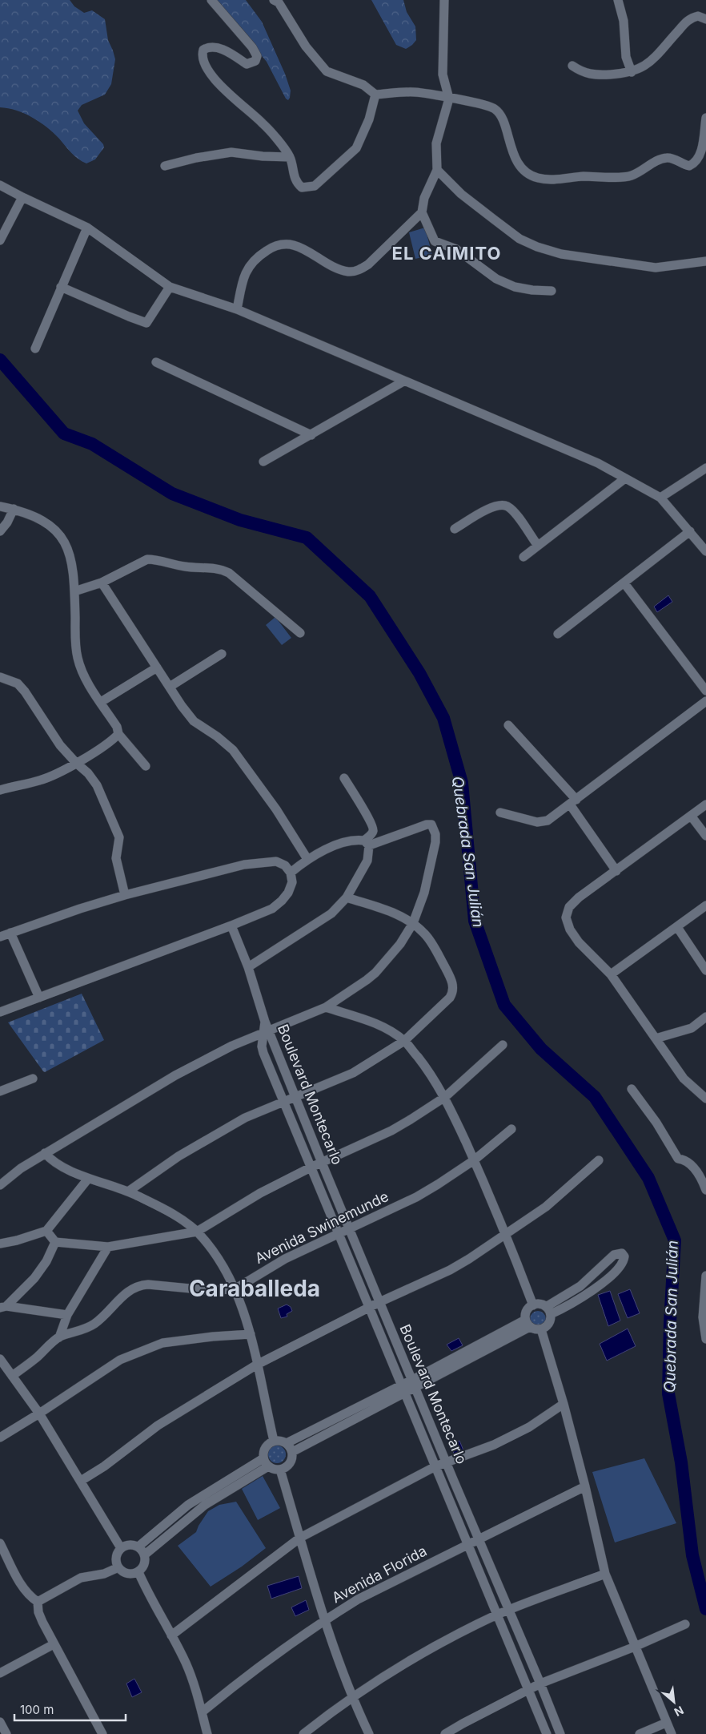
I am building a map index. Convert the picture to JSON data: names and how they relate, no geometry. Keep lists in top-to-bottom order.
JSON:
{
  "streets": {
    "street": ["Boulevard Montecarlo", "Avenida Swinemunde", "Avenida Florida"]
  },
  "crossings": [
    ["Boulevard Montecarlo", "Avenida Swinemunde"],
    ["Boulevard Montecarlo", "Avenida Florida"]
  ],
  "districts": ["EL CAIMITO", "Caraballeda"],
  "water": ["Quebrada San Julián"],
  "scale_bar": "100 m",
  "north": "bottom right"
}
